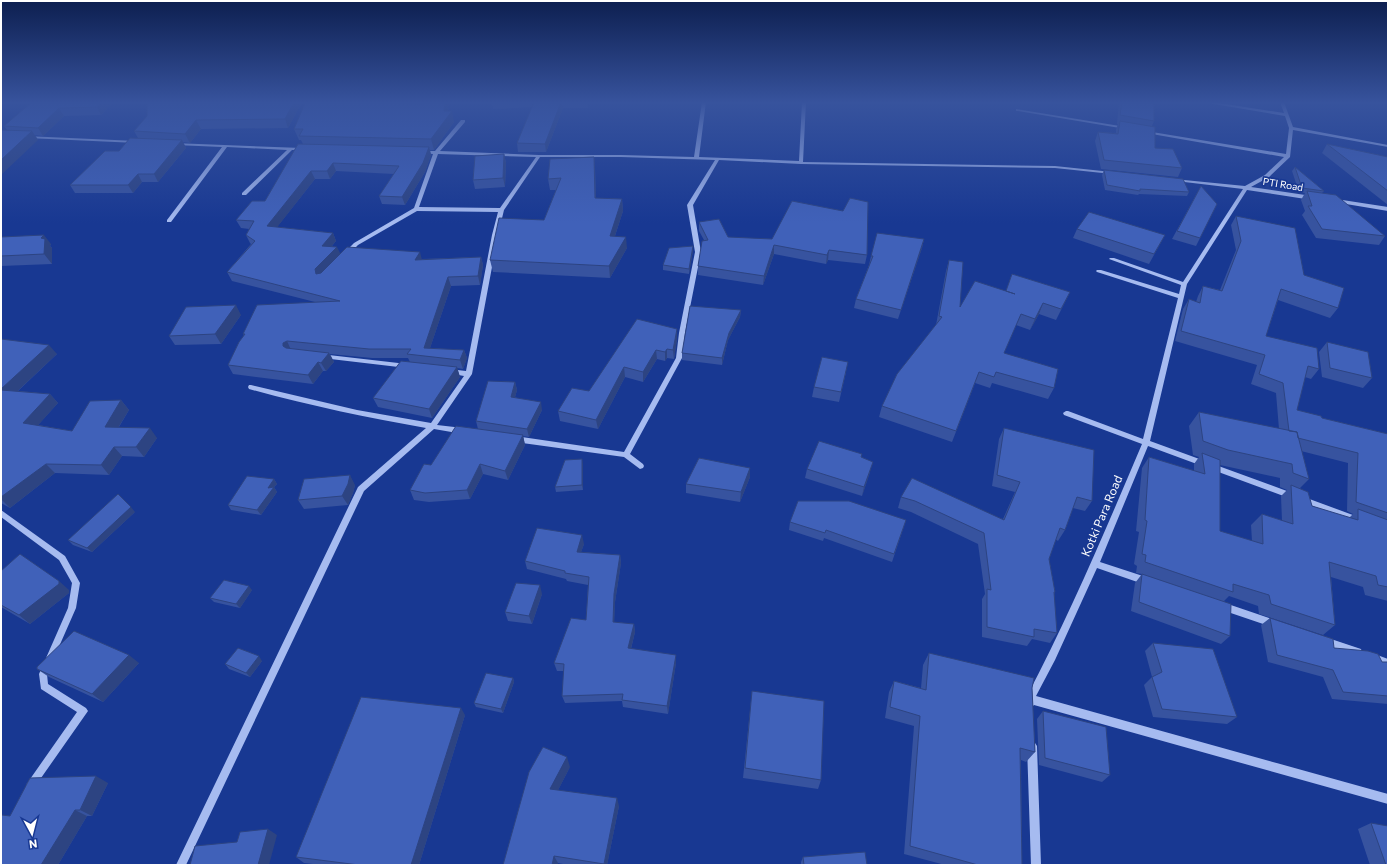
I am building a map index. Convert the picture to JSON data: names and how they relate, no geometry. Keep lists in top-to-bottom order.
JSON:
{
  "streets": {
    "street": ["PTI Road", "Kotki Para Road"]
  },
  "crossings": [
    ["PTI Road", "Kotki Para Road"]
  ],
  "north": "bottom"
}
